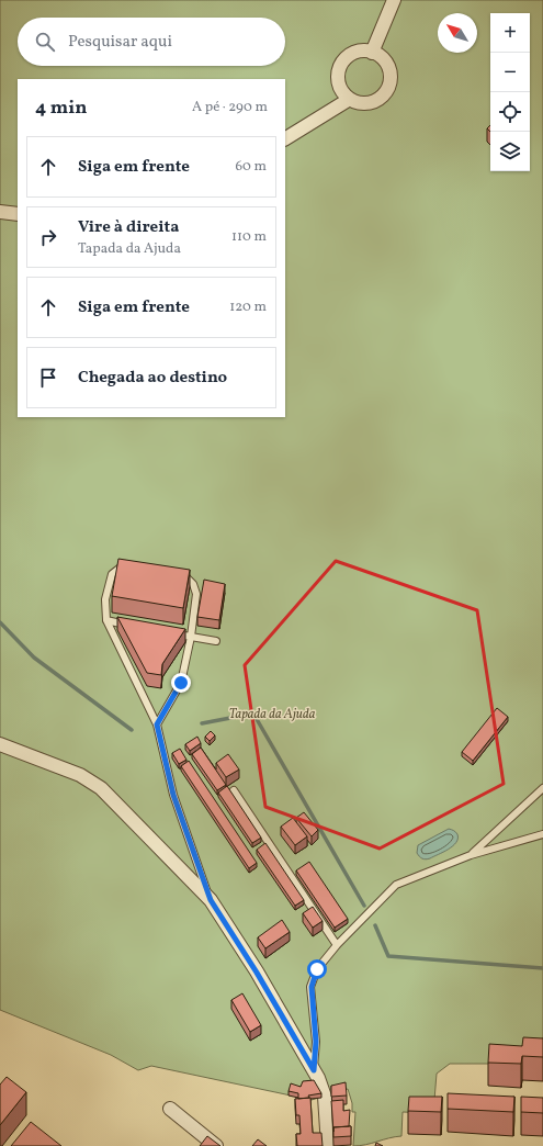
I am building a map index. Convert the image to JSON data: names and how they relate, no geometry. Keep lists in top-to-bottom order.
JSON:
{
  "parks": ["Tapada da Ajuda"],
  "north": "top left",
  "page": {
    "map_buttons": ["+", "−"],
    "search": "Pesquisar aqui",
    "heading": ["4 min", "A pé · 290 m"],
    "list": [
      ["Siga em frente", "60 m"],
      ["Vire à direita", "Tapada da Ajuda", "110 m"],
      ["Siga em frente", "120 m"],
      "Chegada ao destino"
    ]
  }
}
